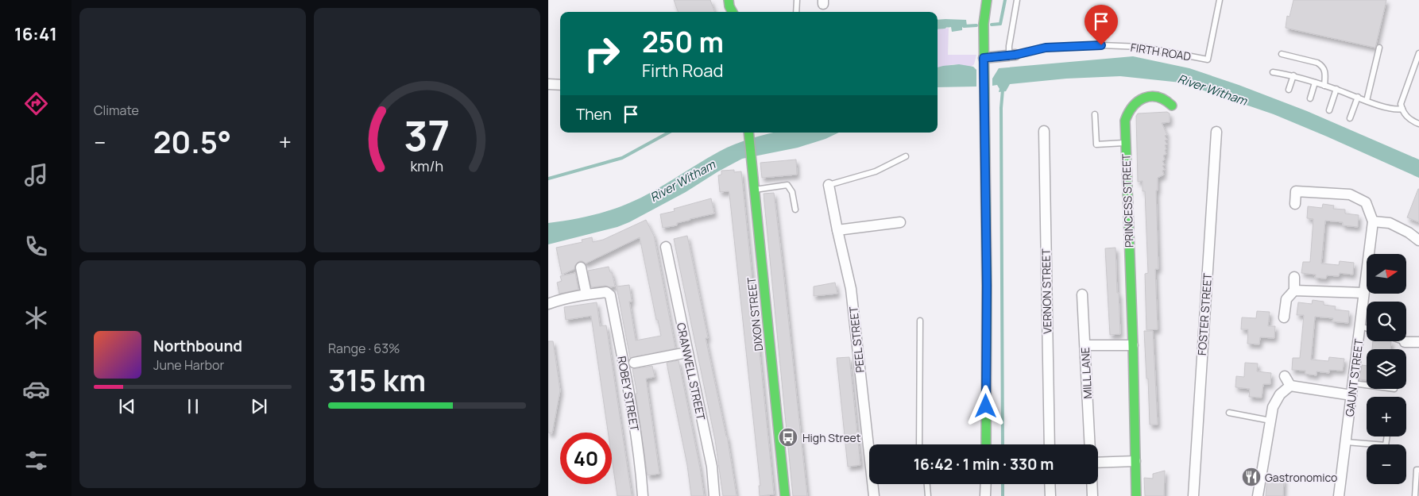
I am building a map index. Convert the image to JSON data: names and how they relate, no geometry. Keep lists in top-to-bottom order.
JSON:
{
  "streets": {
    "street": [
      "FIRTH ROAD",
      "PRINCESS STREET",
      "VERNON STREET",
      "DIXON STREET",
      "FOSTER STREET",
      "PEEL STREET",
      "CRANWELL STREET",
      "MILL LANE",
      "GAUNT STREET",
      "ROBEY STREET"
    ]
  },
  "water": ["River Witham"],
  "places": {
    "bus stop": ["High Street"],
    "restaurant": ["Gastronomico"]
  },
  "north": "right",
  "page": {
    "tabs": "16:41",
    "tile": [
      "Climate",
      ["Range · 63%", "315 km"]
    ],
    "turn": ["250 m", "Firth Road"],
    "then": "Then",
    "heat": ["−", "20.5°", "+"],
    "map_buttons": ["+", "−"],
    "song": ["Northbound", "June Harbor"],
    "limit": "40",
    "trip": "16:42 · 1 min · 330 m",
    "gauge": ["37", "km/h"]
  }
}
